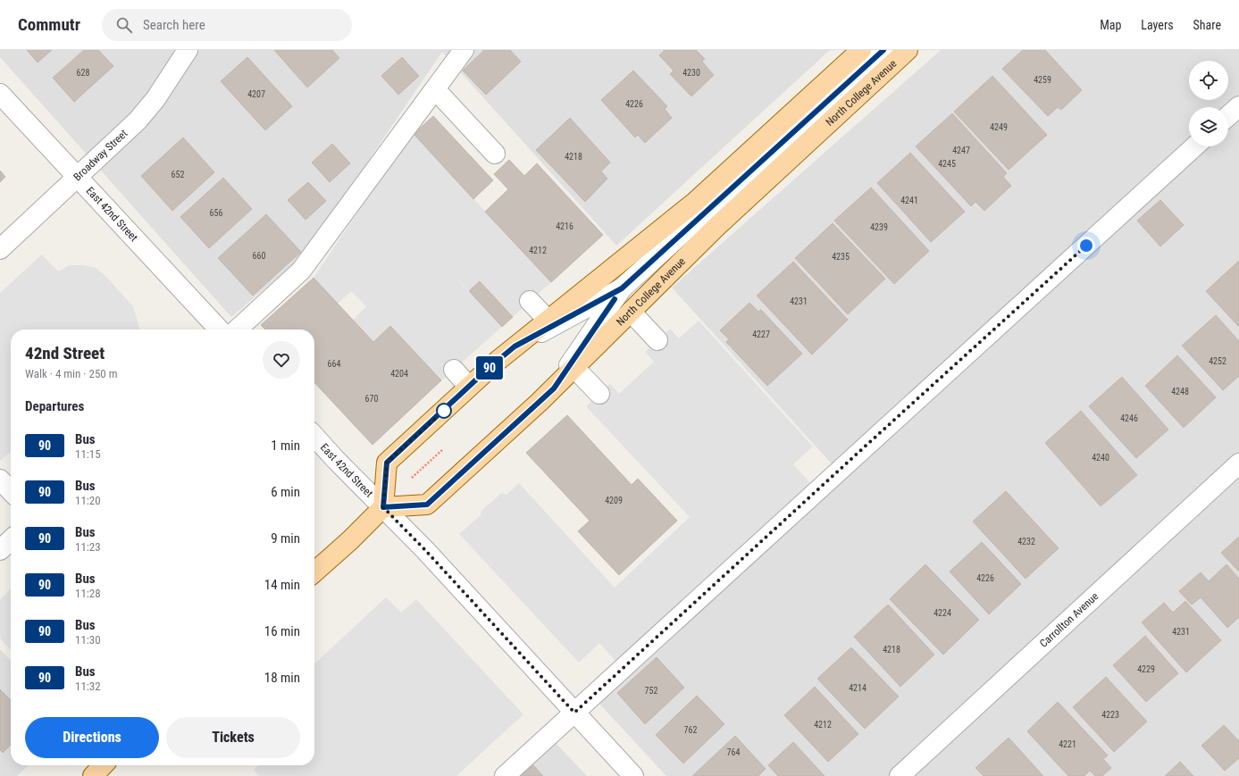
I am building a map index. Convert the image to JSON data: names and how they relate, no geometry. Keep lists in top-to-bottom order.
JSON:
{
  "streets": {
    "main road": ["North College Avenue"],
    "street": ["Broadway Street", "East 42nd Street", "Carrollton Avenue"]
  },
  "crossings": [
    ["North College Avenue", "East 42nd Street"],
    ["Broadway Street", "East 42nd Street"]
  ],
  "lines": ["bus line 90"],
  "house_numbers": [
    "628",
    "4230",
    "4259",
    "4207",
    "4226",
    "4249",
    "4247",
    "4218",
    "4245",
    "652",
    "4241",
    "656",
    "4216",
    "4239",
    "4212",
    "660",
    "4235",
    "4231",
    "4227",
    "4252",
    "664",
    "4204",
    "4248",
    "670",
    "4246",
    "4240",
    "4209",
    "4232",
    "4226",
    "4224",
    "4231",
    "4218",
    "4229",
    "4214",
    "752",
    "4223",
    "4212",
    "762",
    "4221",
    "764"
  ],
  "page": {
    "header": "Commutr",
    "search": "Search here",
    "nav": ["Map", "Layers", "Share"],
    "on_map": "90",
    "heading": [
      ["42nd Street", "Walk · 4 min · 250 m"],
      "Departures"
    ],
    "list": [
      {
        "mark": "90",
        "name": "Bus",
        "note": "11:15",
        "value": "1 min"
      },
      {
        "mark": "90",
        "name": "Bus",
        "note": "11:20",
        "value": "6 min"
      },
      {
        "mark": "90",
        "name": "Bus",
        "note": "11:23",
        "value": "9 min"
      },
      {
        "mark": "90",
        "name": "Bus",
        "note": "11:28",
        "value": "14 min"
      },
      {
        "mark": "90",
        "name": "Bus",
        "note": "11:30",
        "value": "16 min"
      },
      {
        "mark": "90",
        "name": "Bus",
        "note": "11:32",
        "value": "18 min"
      }
    ],
    "buttons": ["Directions", "Tickets"]
  }
}
